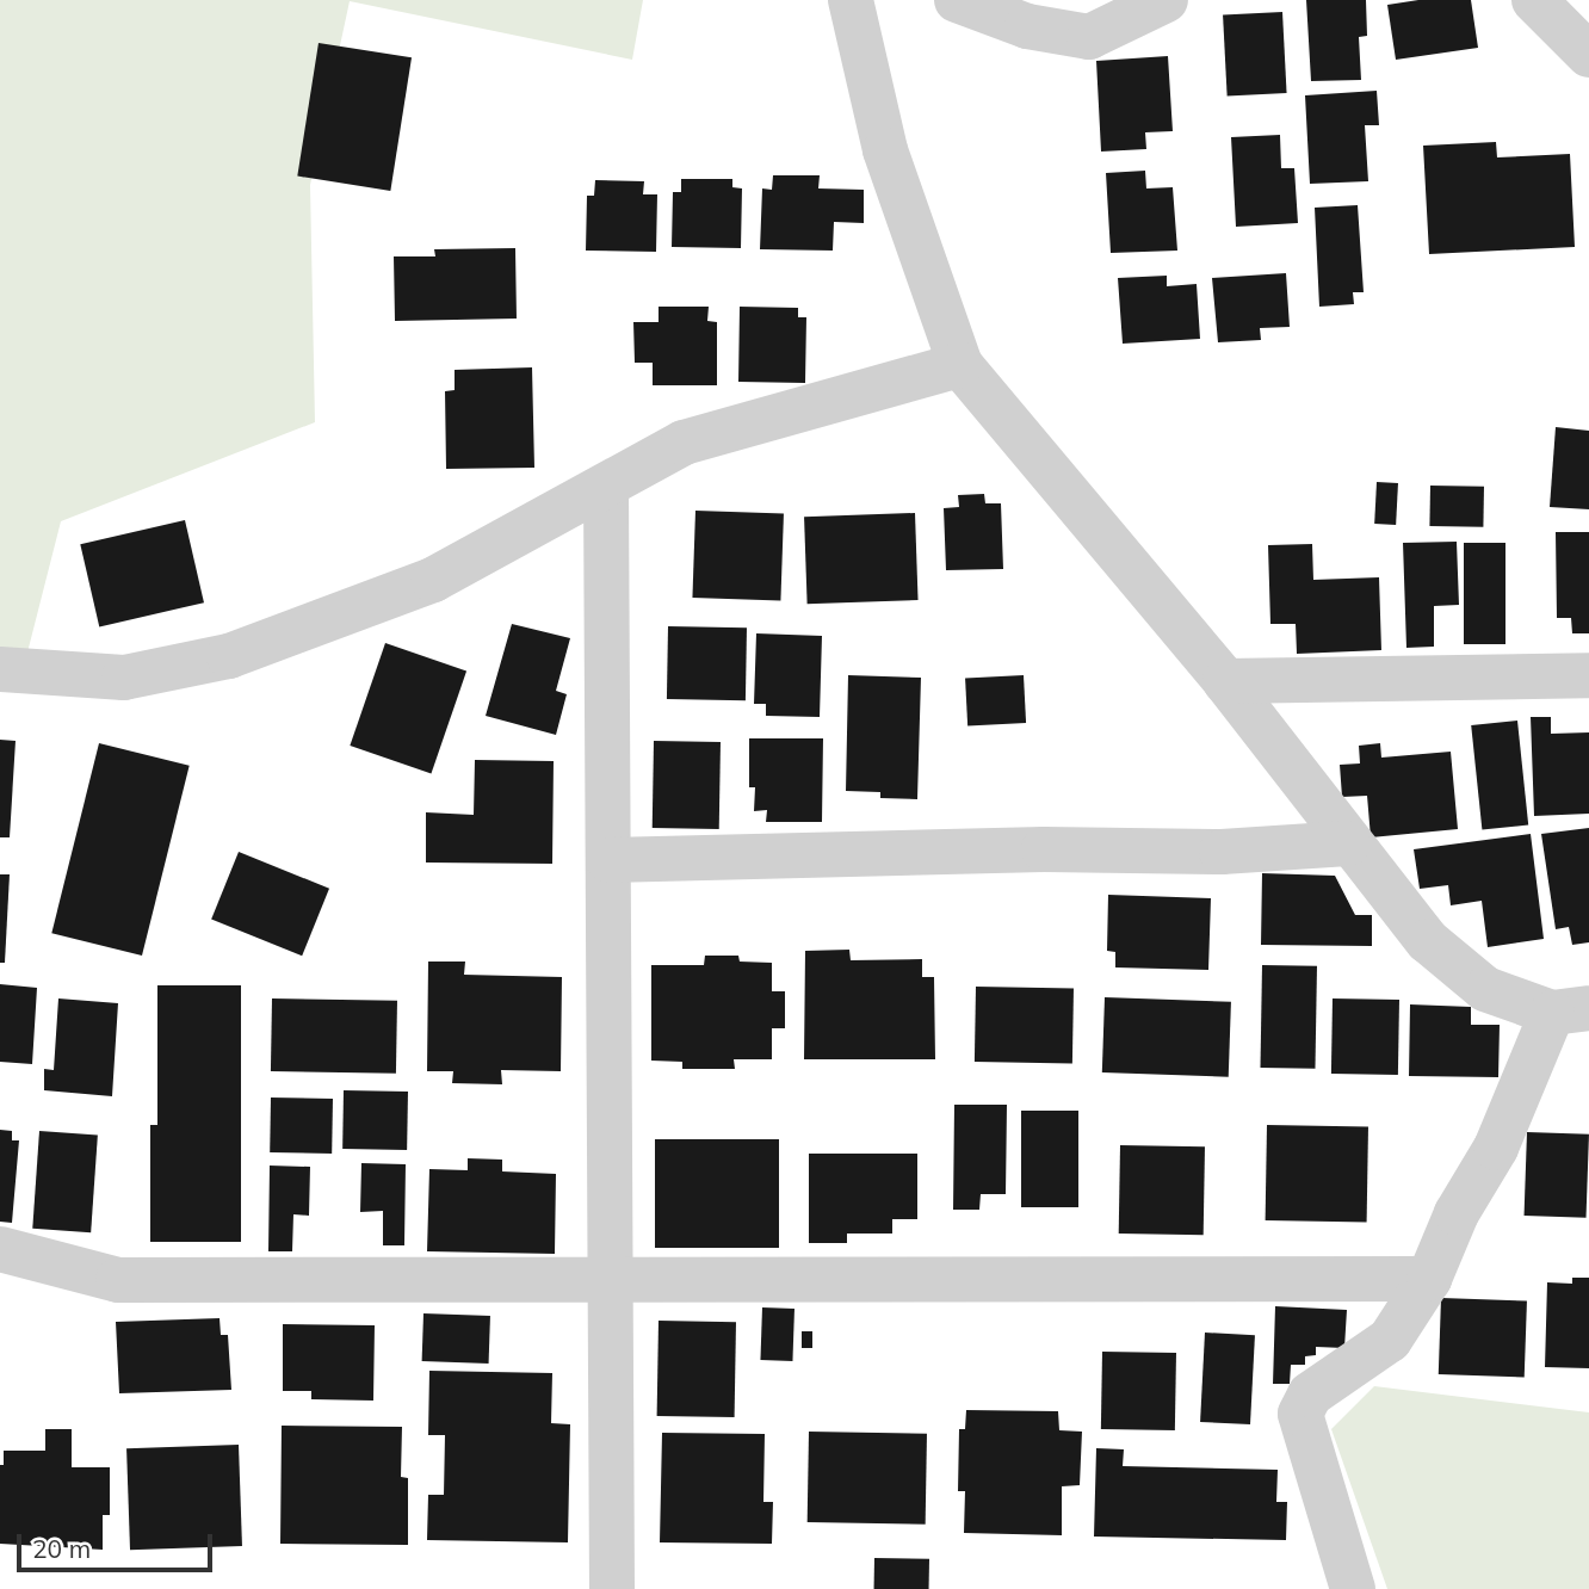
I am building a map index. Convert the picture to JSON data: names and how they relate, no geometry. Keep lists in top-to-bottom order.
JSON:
{
  "scale_bar": "20 m"
}
